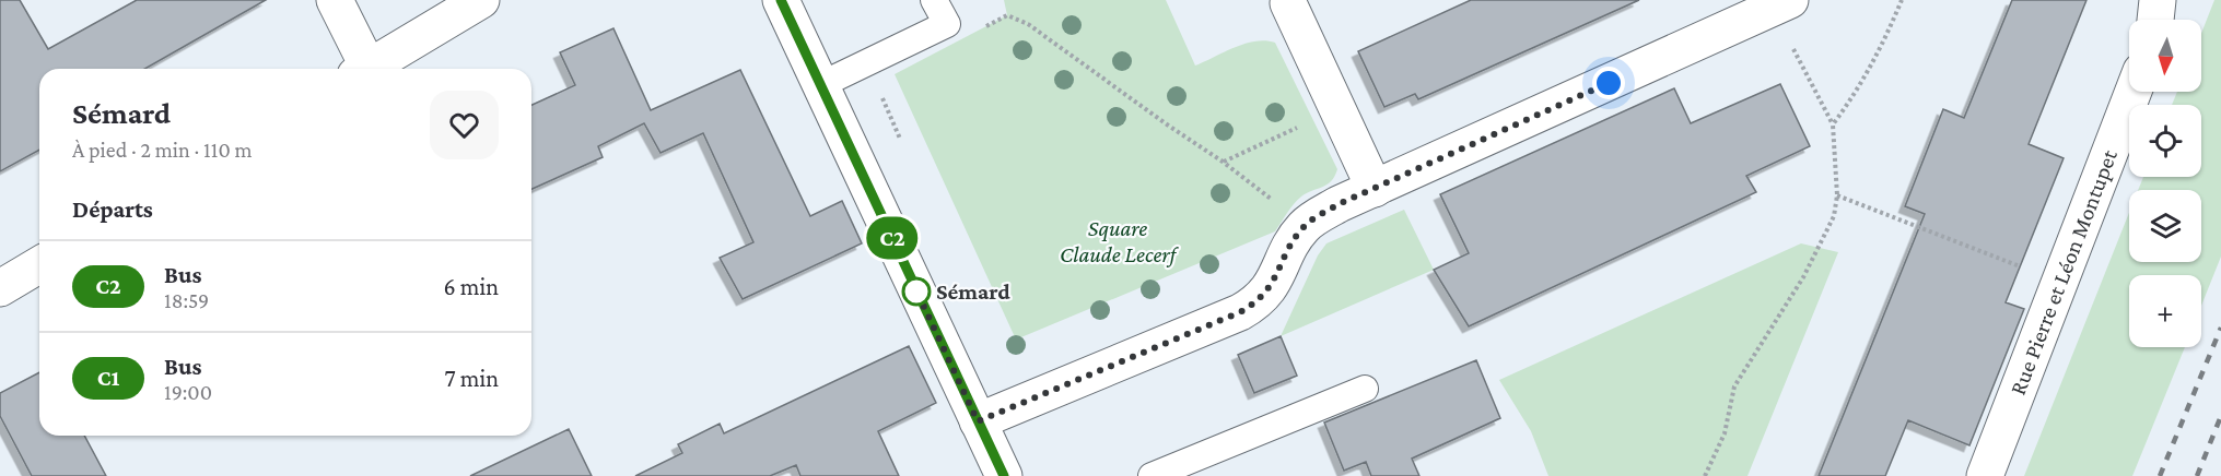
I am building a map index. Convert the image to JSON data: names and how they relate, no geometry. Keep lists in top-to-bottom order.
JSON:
{
  "streets": {
    "street": ["Rue Pierre et Léon Montupet"]
  },
  "parks": ["Square Claude Lecerf"],
  "places": ["Sémard"],
  "lines": ["bus line C2"],
  "north": "bottom",
  "page": {
    "on_map": "C2",
    "map_buttons": "+",
    "heading": [
      ["Sémard", "À pied · 2 min · 110 m"],
      "Départs"
    ],
    "list": [
      {
        "mark": "C2",
        "name": "Bus",
        "note": "18:59",
        "value": "6 min"
      },
      {
        "mark": "C1",
        "name": "Bus",
        "note": "19:00",
        "value": "7 min"
      }
    ]
  }
}
